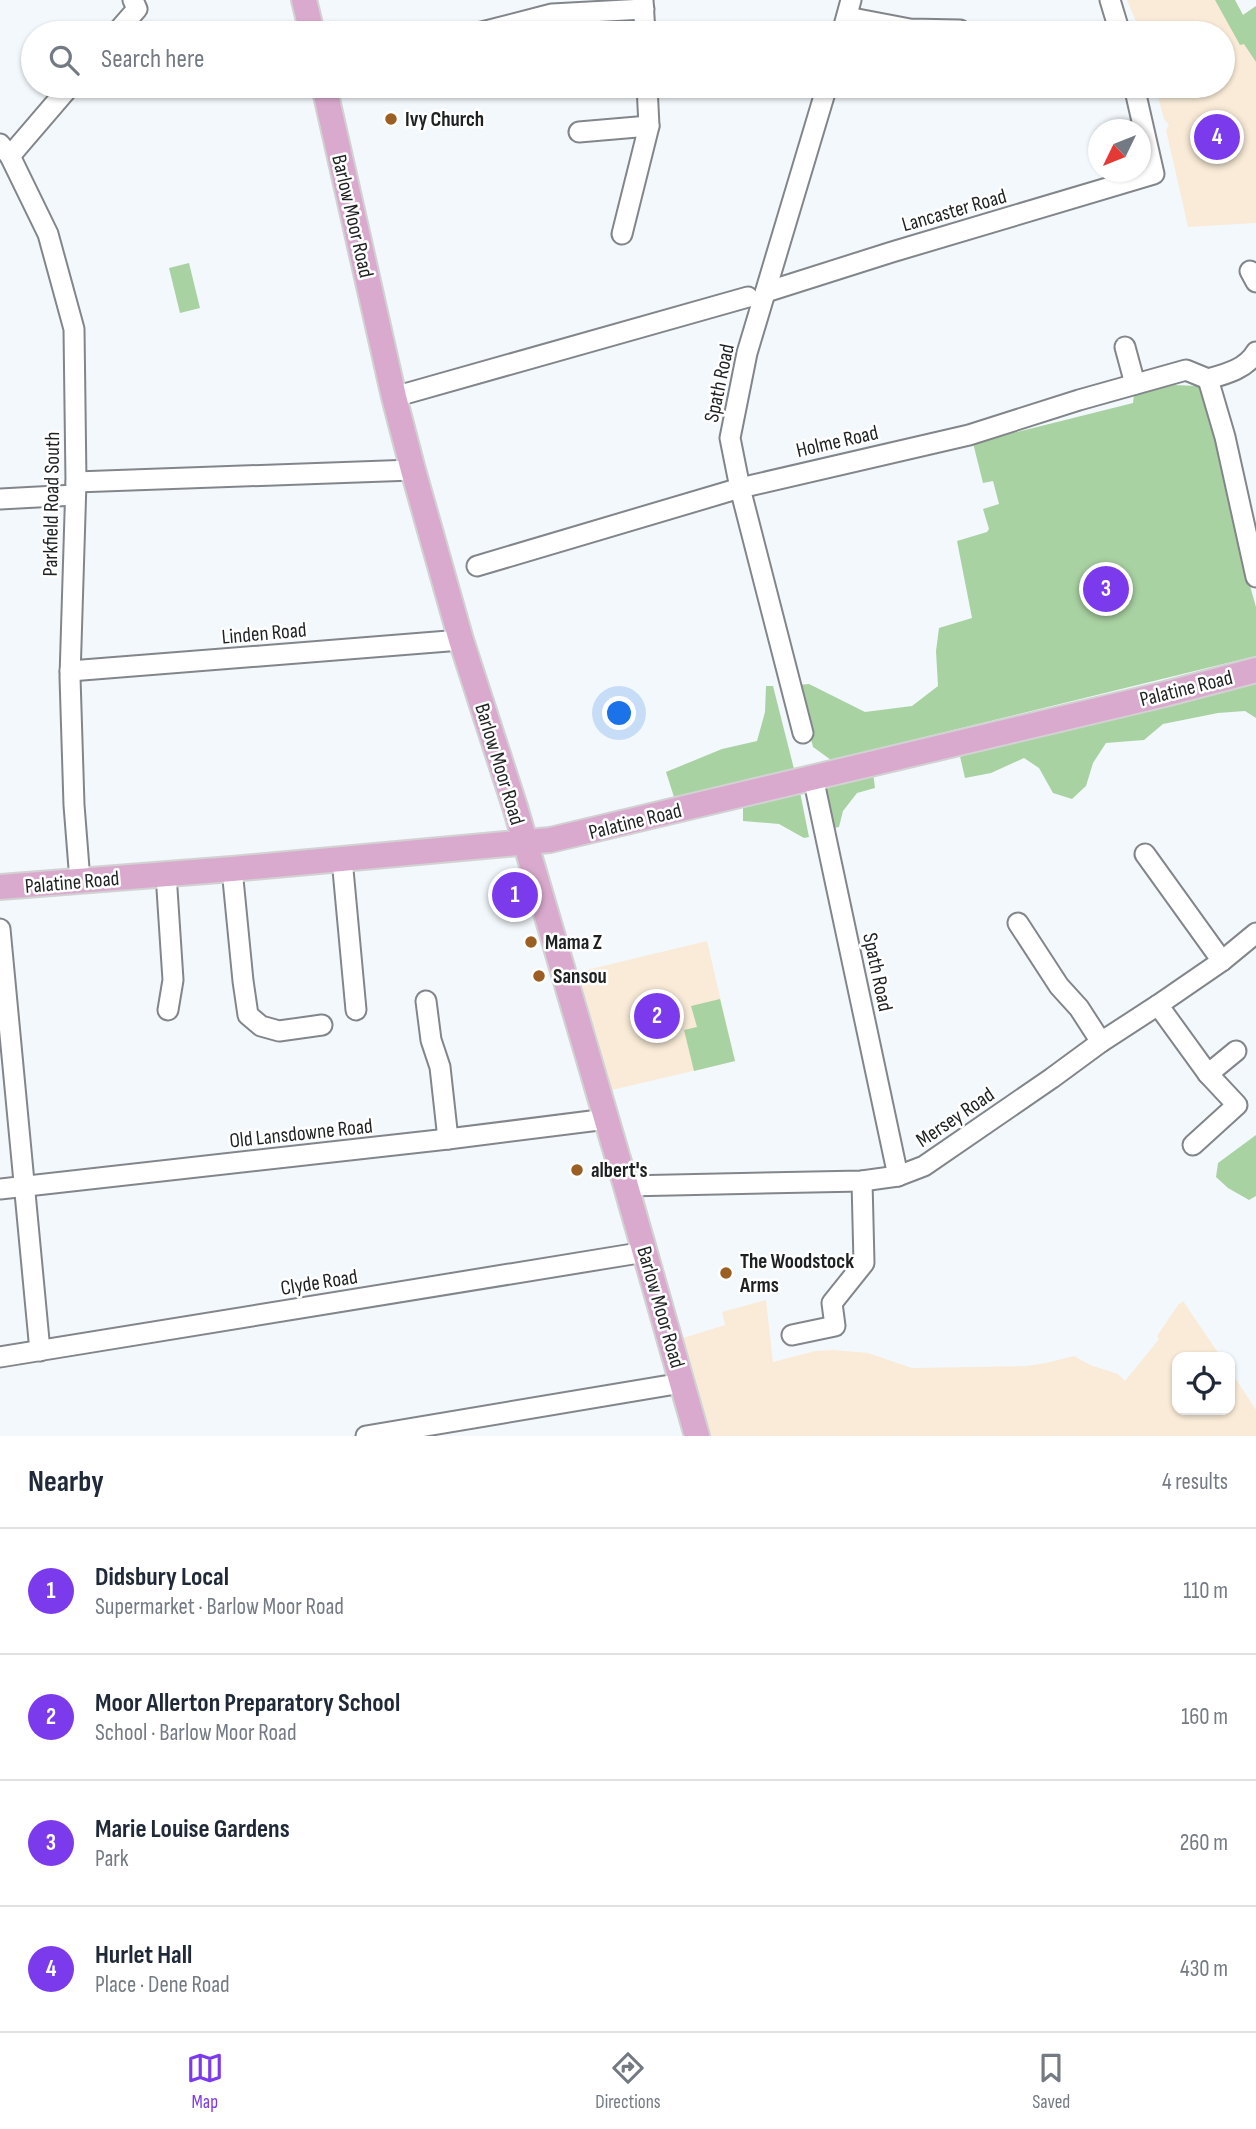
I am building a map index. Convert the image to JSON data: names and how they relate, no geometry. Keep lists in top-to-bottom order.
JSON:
{
  "streets": {
    "main road": ["Barlow Moor Road", "Palatine Road"],
    "street": [
      "Lancaster Road",
      "Spath Road",
      "Holme Road",
      "Parkfield Road South",
      "Linden Road",
      "Mersey Road",
      "Old Lansdowne Road",
      "Clyde Road"
    ]
  },
  "crossings": [
    ["Lancaster Road", "Barlow Moor Road"],
    ["Lancaster Road", "Spath Road"],
    ["Barlow Moor Road", "Linden Road"],
    ["Barlow Moor Road", "Palatine Road"],
    ["Barlow Moor Road", "Mersey Road"],
    ["Barlow Moor Road", "Old Lansdowne Road"],
    ["Barlow Moor Road", "Clyde Road"],
    ["Spath Road", "Holme Road"],
    ["Spath Road", "Palatine Road"],
    ["Spath Road", "Mersey Road"],
    ["Parkfield Road South", "Linden Road"],
    ["Parkfield Road South", "Palatine Road"]
  ],
  "places": [
    "Ivy Church",
    "Mama Z",
    "Sansou",
    "albert's",
    "The Woodstock Arms"
  ],
  "north": "bottom left",
  "page": {
    "search": "Search here",
    "pins": [
      "4",
      "3",
      "1",
      "2"
    ],
    "heading": ["Nearby", "4 results"],
    "list": [
      {
        "mark": "1",
        "name": "Didsbury Local",
        "note": "Supermarket · Barlow Moor Road",
        "value": "110 m"
      },
      {
        "mark": "2",
        "name": "Moor Allerton Preparatory School",
        "note": "School · Barlow Moor Road",
        "value": "160 m"
      },
      {
        "mark": "3",
        "name": "Marie Louise Gardens",
        "note": "Park",
        "value": "260 m"
      },
      {
        "mark": "4",
        "name": "Hurlet Hall",
        "note": "Place · Dene Road",
        "value": "430 m"
      }
    ],
    "nav": ["Map", "Directions", "Saved"]
  }
}
